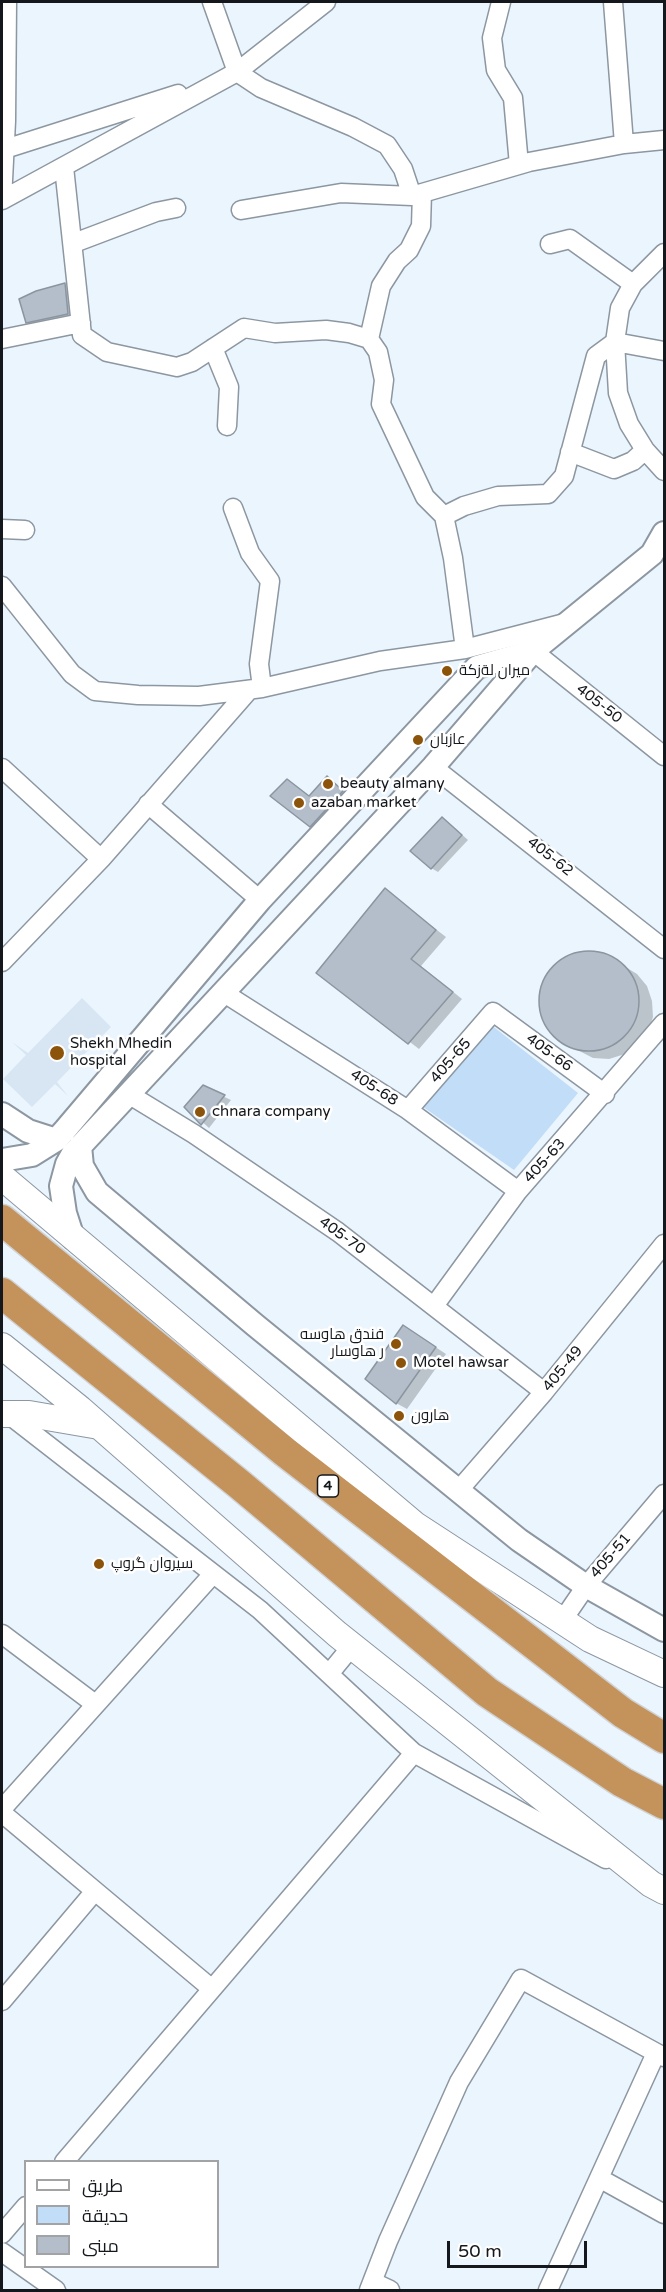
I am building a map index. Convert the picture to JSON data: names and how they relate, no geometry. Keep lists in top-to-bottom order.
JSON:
{
  "streets": {
    "highway": ["4"],
    "street": [
      "405-50",
      "405-62",
      "405-66",
      "405-65",
      "405-68",
      "405-63",
      "405-70",
      "405-49",
      "405-51"
    ]
  },
  "crossings": [
    ["405-66", "405-65"],
    ["405-66", "405-63"],
    ["405-65", "405-68"],
    ["405-68", "405-63"],
    ["405-63", "405-70"],
    ["405-70", "405-49"]
  ],
  "places": [
    "ميران لةزكة",
    "عازبان",
    "beauty almany",
    "azaban market",
    "Shekh Mhedin hospital",
    "chnara company",
    "فندق هاوسه ر هاوسار",
    "Motel hawsar",
    "هارون",
    "سیروان گروپ"
  ],
  "legend": ["طريق", "حديقة", "مبنى"],
  "scale_bar": "50 m"
}
